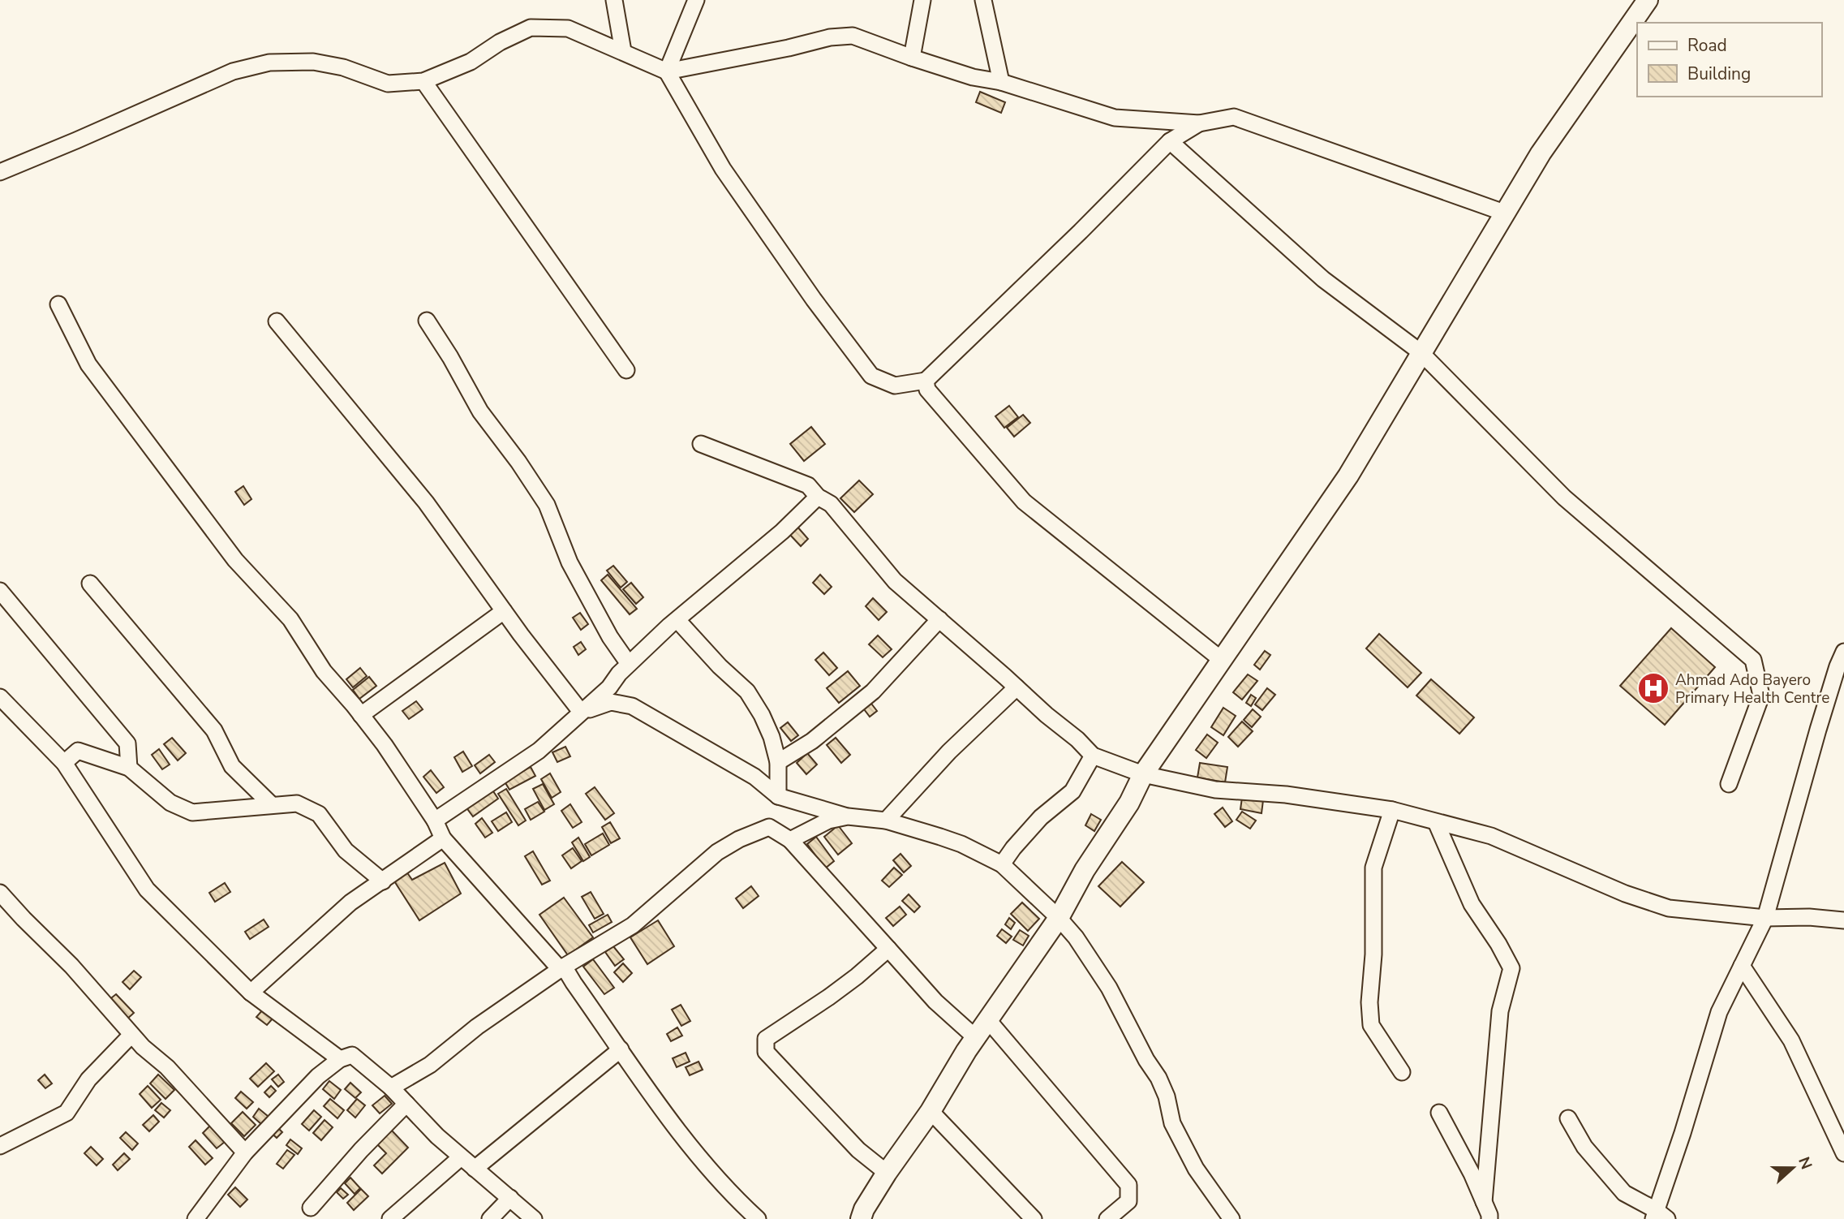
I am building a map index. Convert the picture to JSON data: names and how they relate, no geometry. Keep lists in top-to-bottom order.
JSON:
{
  "places": {
    "hospital": ["Ahmad Ado Bayero Primary Health Centre"]
  },
  "legend": ["Road", "Building"],
  "north": "right"
}
